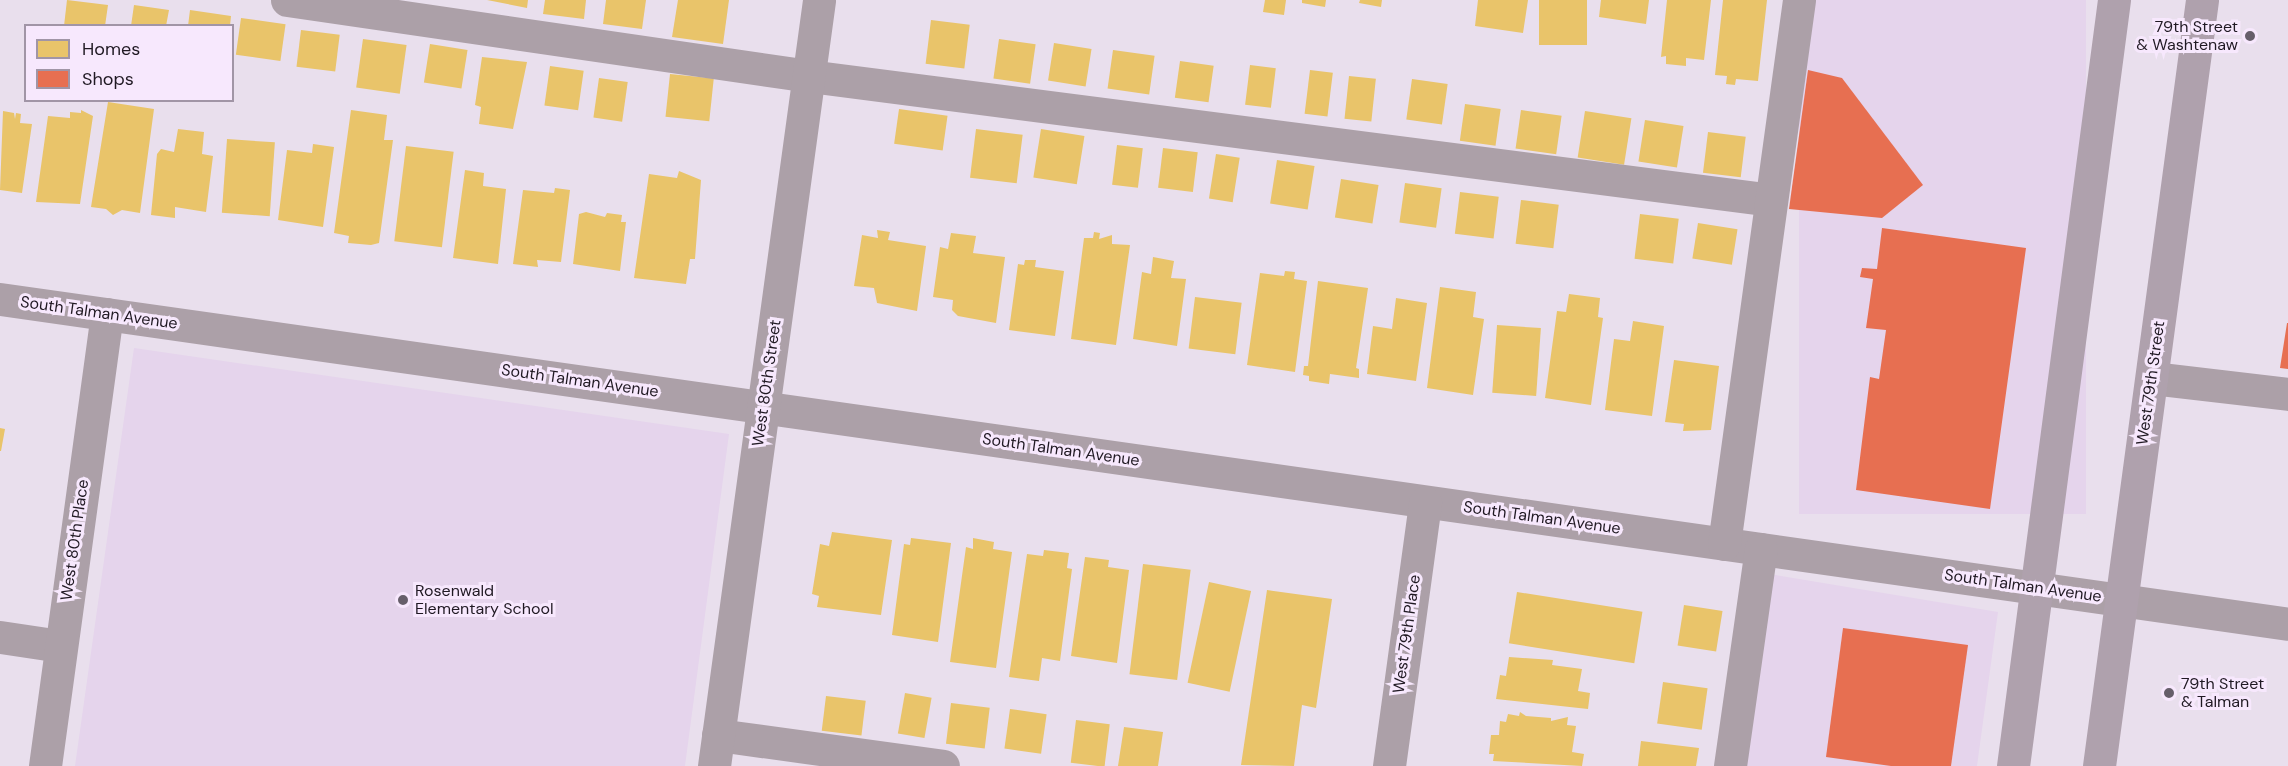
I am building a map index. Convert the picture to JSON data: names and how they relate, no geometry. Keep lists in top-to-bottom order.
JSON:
{
  "streets": {
    "main road": ["West 79th Street"],
    "street": [
      "South Talman Avenue",
      "West 80th Street",
      "West 80th Place",
      "West 79th Place"
    ]
  },
  "crossings": [
    ["South Talman Avenue", "West 80th Street"],
    ["South Talman Avenue", "West 79th Street"],
    ["South Talman Avenue", "West 80th Place"],
    ["South Talman Avenue", "West 79th Place"]
  ],
  "places": ["79th Street & Washtenaw", "Rosenwald Elementary School", "79th Street & Talman"],
  "legend": ["Homes", "Shops"]
}
